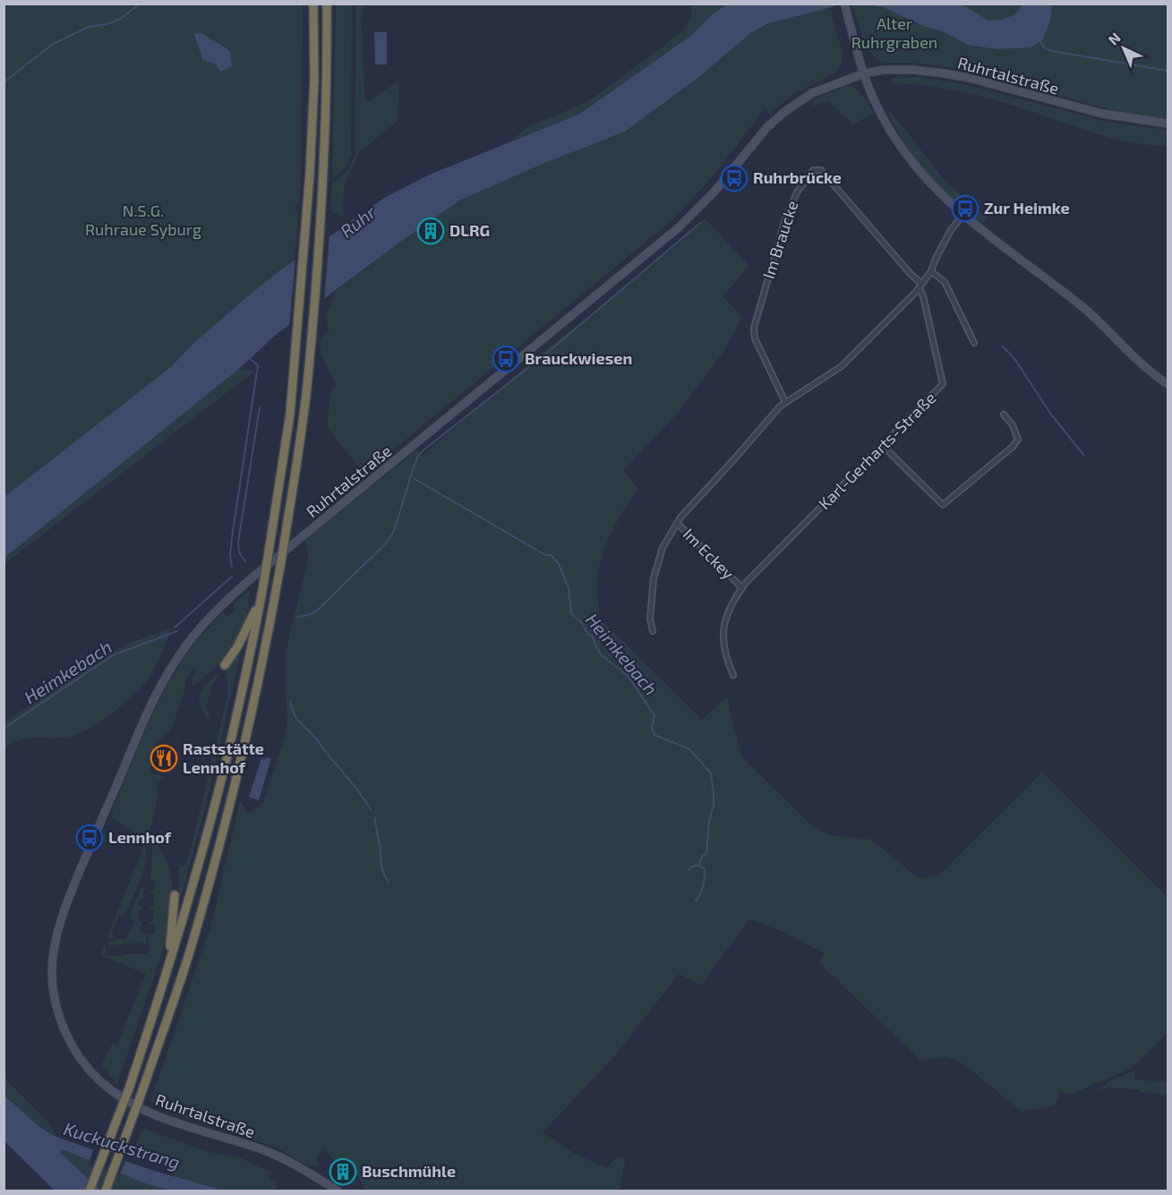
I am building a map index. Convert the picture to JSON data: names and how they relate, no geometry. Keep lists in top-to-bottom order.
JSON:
{
  "streets": {
    "main road": ["Ruhrtalstraße"],
    "street": ["Im Braucke", "Karl-Gerharts-Straße", "Im Eckey"]
  },
  "crossings": [
    ["Im Braucke", "Karl-Gerharts-Straße"],
    ["Karl-Gerharts-Straße", "Im Eckey"]
  ],
  "water": ["Ruhr", "Heimkebach", "Kuckuckstrang"],
  "parks": ["Alter Ruhrgraben", "N.S.G. Ruhraue Syburg"],
  "places": {
    "bus stop": [
      "Ruhrbrücke",
      "Zur Heimke",
      "Brauckwiesen",
      "Lennhof"
    ],
    "building": ["DLRG", "Buschmühle"],
    "restaurant": ["Raststätte Lennhof"]
  },
  "north": "top left"
}
